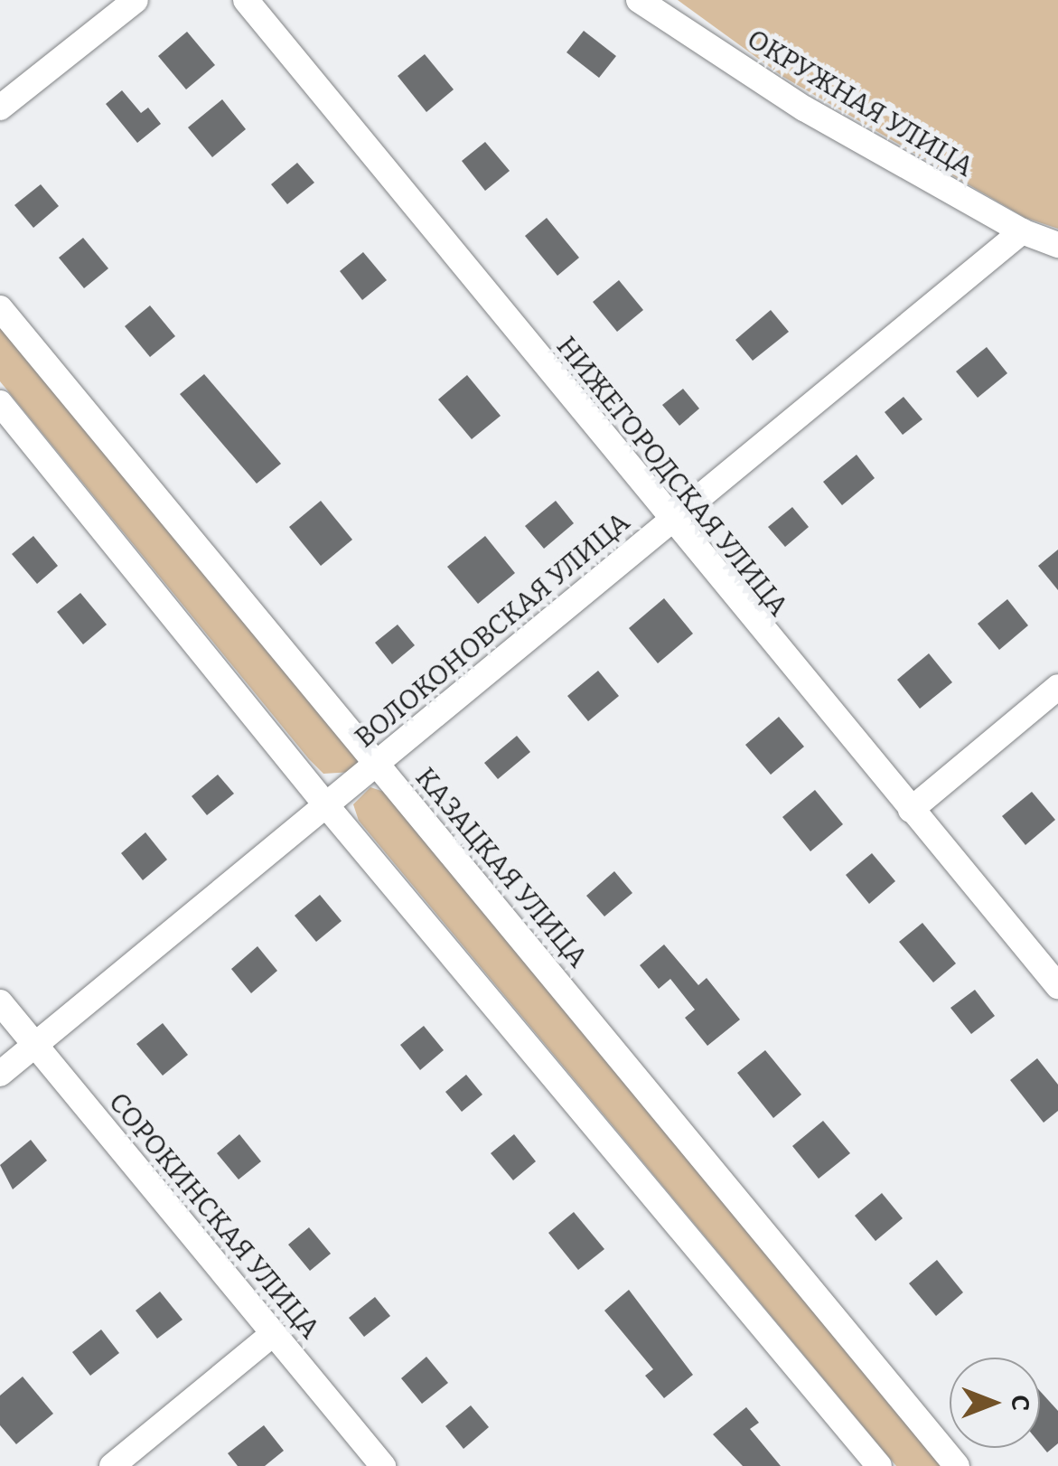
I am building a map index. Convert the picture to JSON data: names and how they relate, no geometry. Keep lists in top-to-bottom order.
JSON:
{
  "streets": {
    "street": [
      "ОКРУЖНАЯ УЛИЦА",
      "НИЖЕГОРОДСКАЯ УЛИЦА",
      "ВОЛОКОНОВСКАЯ УЛИЦА",
      "КАЗАЦКАЯ УЛИЦА",
      "СОРОКИНСКАЯ УЛИЦА"
    ]
  },
  "crossings": [
    ["ОКРУЖНАЯ УЛИЦА", "ВОЛОКОНОВСКАЯ УЛИЦА"],
    ["НИЖЕГОРОДСКАЯ УЛИЦА", "ВОЛОКОНОВСКАЯ УЛИЦА"],
    ["ВОЛОКОНОВСКАЯ УЛИЦА", "КАЗАЦКАЯ УЛИЦА"],
    ["ВОЛОКОНОВСКАЯ УЛИЦА", "СОРОКИНСКАЯ УЛИЦА"]
  ],
  "north": "right"
}
